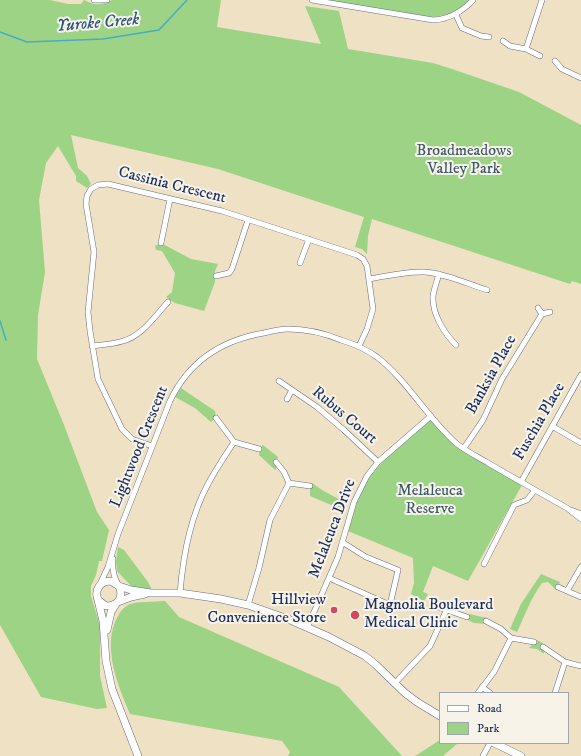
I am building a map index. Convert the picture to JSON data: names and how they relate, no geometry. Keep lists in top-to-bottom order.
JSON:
{
  "streets": {
    "street": [
      "Cassinia Crescent",
      "Banksia Place",
      "Rubus Court",
      "Fuschia Place",
      "Lightwood Crescent",
      "Melaleuca Drive"
    ]
  },
  "crossings": [
    ["Cassinia Crescent", "Lightwood Crescent"],
    ["Banksia Place", "Lightwood Crescent"],
    ["Rubus Court", "Melaleuca Drive"],
    ["Fuschia Place", "Lightwood Crescent"],
    ["Lightwood Crescent", "Melaleuca Drive"]
  ],
  "water": ["Yuroke Creek"],
  "parks": ["Broadmeadows Valley Park", "Melaleuca Reserve"],
  "places": ["Hillview Convenience Store", "Magnolia Boulevard Medical Clinic"],
  "legend": ["Road", "Park"]
}
